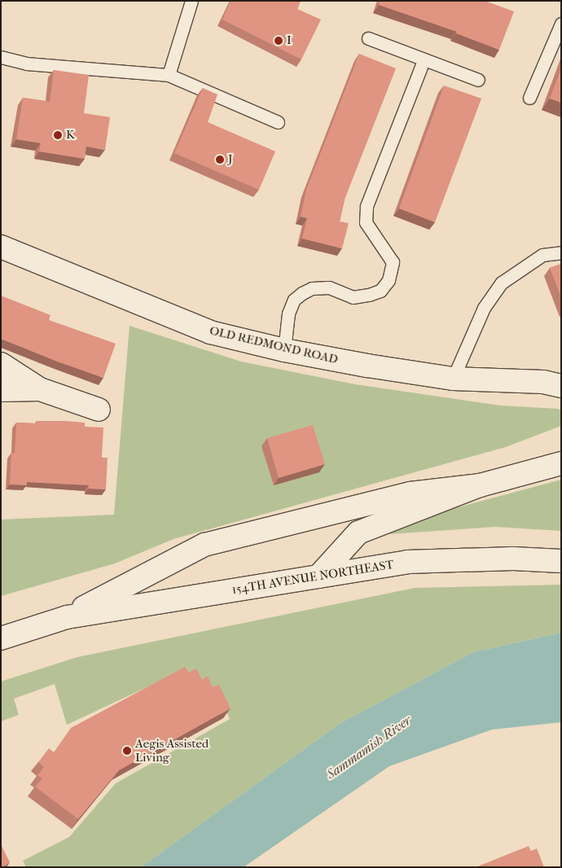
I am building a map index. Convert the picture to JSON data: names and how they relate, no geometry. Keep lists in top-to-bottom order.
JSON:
{
  "streets": {
    "main road": ["OLD REDMOND ROAD", "154TH AVENUE NORTHEAST"]
  },
  "water": ["Sammamish River"],
  "places": [
    "I",
    "K",
    "J",
    "Aegis Assisted Living"
  ]
}
